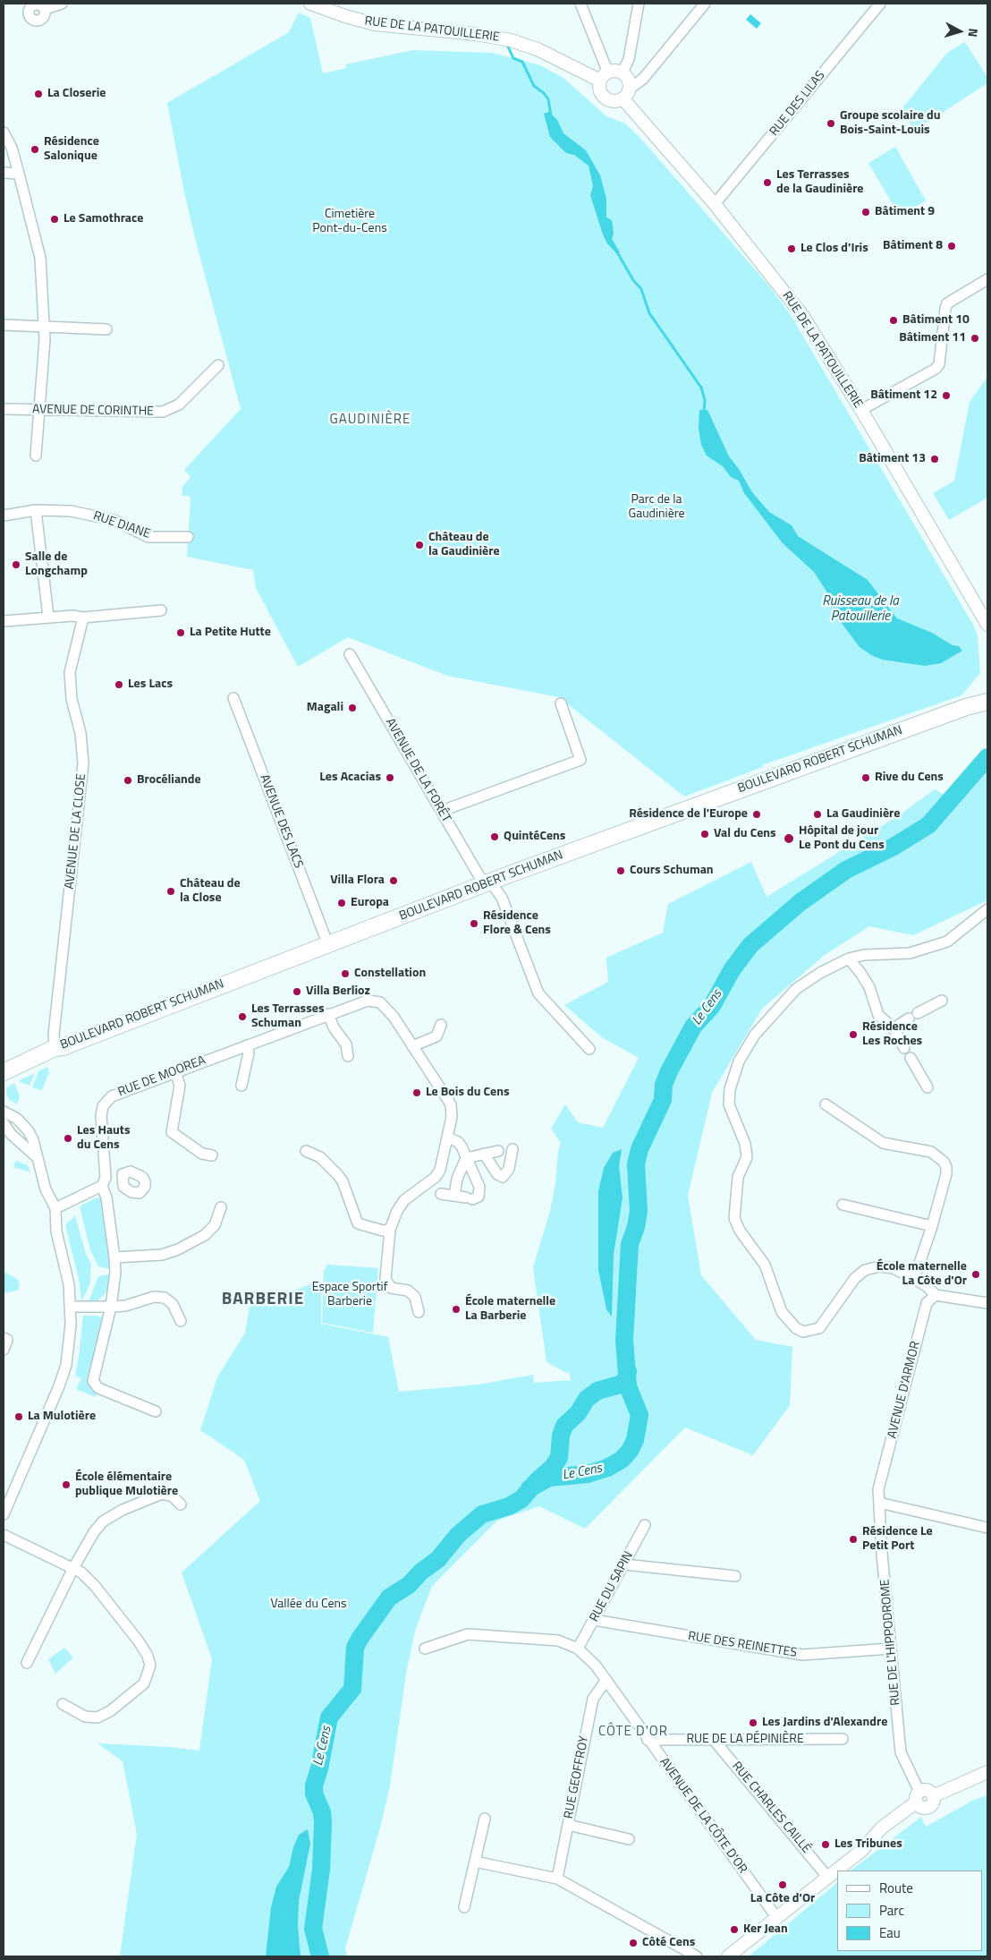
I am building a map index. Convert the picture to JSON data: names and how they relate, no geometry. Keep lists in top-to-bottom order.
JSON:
{
  "streets": {
    "main road": ["BOULEVARD ROBERT SCHUMAN"],
    "street": [
      "RUE DE LA PATOUILLERIE",
      "RUE DES LILAS",
      "AVENUE DE CORINTHE",
      "RUE DIANE",
      "AVENUE DE LA FORÊT",
      "AVENUE DES LACS",
      "AVENUE DE LA CLOSE",
      "RUE DE MOOREA",
      "AVENUE D'ARMOR",
      "RUE DU SAPIN",
      "RUE DE L'HIPPODROME",
      "RUE DES REINETTES",
      "RUE DE LA PÉPINIÈRE",
      "RUE GEOFFROY",
      "RUE CHARLES CAILLÉ",
      "AVENUE DE LA CÔTE D'OR"
    ]
  },
  "crossings": [
    ["RUE DE LA PATOUILLERIE", "RUE DES LILAS"],
    ["BOULEVARD ROBERT SCHUMAN", "AVENUE DE LA FORÊT"],
    ["BOULEVARD ROBERT SCHUMAN", "AVENUE DES LACS"],
    ["BOULEVARD ROBERT SCHUMAN", "AVENUE DE LA CLOSE"],
    ["AVENUE D'ARMOR", "RUE DE L'HIPPODROME"],
    ["RUE DU SAPIN", "RUE DES REINETTES"],
    ["RUE DU SAPIN", "AVENUE DE LA CÔTE D'OR"],
    ["RUE DE L'HIPPODROME", "RUE DES REINETTES"],
    ["RUE DE LA PÉPINIÈRE", "RUE CHARLES CAILLÉ"],
    ["RUE DE LA PÉPINIÈRE", "AVENUE DE LA CÔTE D'OR"],
    ["RUE GEOFFROY", "AVENUE DE LA CÔTE D'OR"]
  ],
  "districts": ["GAUDINIÈRE", "BARBERIE", "CÔTE D'OR"],
  "water": ["Ruisseau de la Patouillerie", "Le Cens"],
  "parks": [
    "Cimetière Pont-du-Cens",
    "Parc de la Gaudinière",
    "Espace Sportif Barberie",
    "Vallée du Cens"
  ],
  "places": [
    "La Closerie",
    "Groupe scolaire du Bois-Saint-Louis",
    "Résidence Salonique",
    "Les Terrasses de la Gaudinière",
    "Bâtiment 9",
    "Le Samothrace",
    "Bâtiment 8",
    "Le Clos d'Iris",
    "Bâtiment 10",
    "Bâtiment 11",
    "Bâtiment 12",
    "Bâtiment 13",
    "Château de la Gaudinière",
    "Salle de Longchamp",
    "La Petite Hutte",
    "Les Lacs",
    "Magali",
    "Les Acacias",
    "Rive du Cens",
    "Brocéliande",
    "Résidence de l'Europe",
    "La Gaudinière",
    "Val du Cens",
    "QuintéCens",
    "Hôpital de jour Le Pont du Cens",
    "Cours Schuman",
    "Villa Flora",
    "Château de la Close",
    "Europa",
    "Résidence Flore & Cens",
    "Constellation",
    "Villa Berlioz",
    "Les Terrasses Schuman",
    "Résidence Les Roches",
    "Le Bois du Cens",
    "Les Hauts du Cens",
    "École maternelle La Côte d'Or",
    "École maternelle La Barberie",
    "La Mulotière",
    "École élémentaire publique Mulotière",
    "Résidence Le Petit Port",
    "Les Jardins d'Alexandre",
    "Les Tribunes",
    "La Côte d'Or",
    "Ker Jean",
    "Côté Cens"
  ],
  "legend": ["Route", "Parc", "Eau"],
  "north": "right"
}
